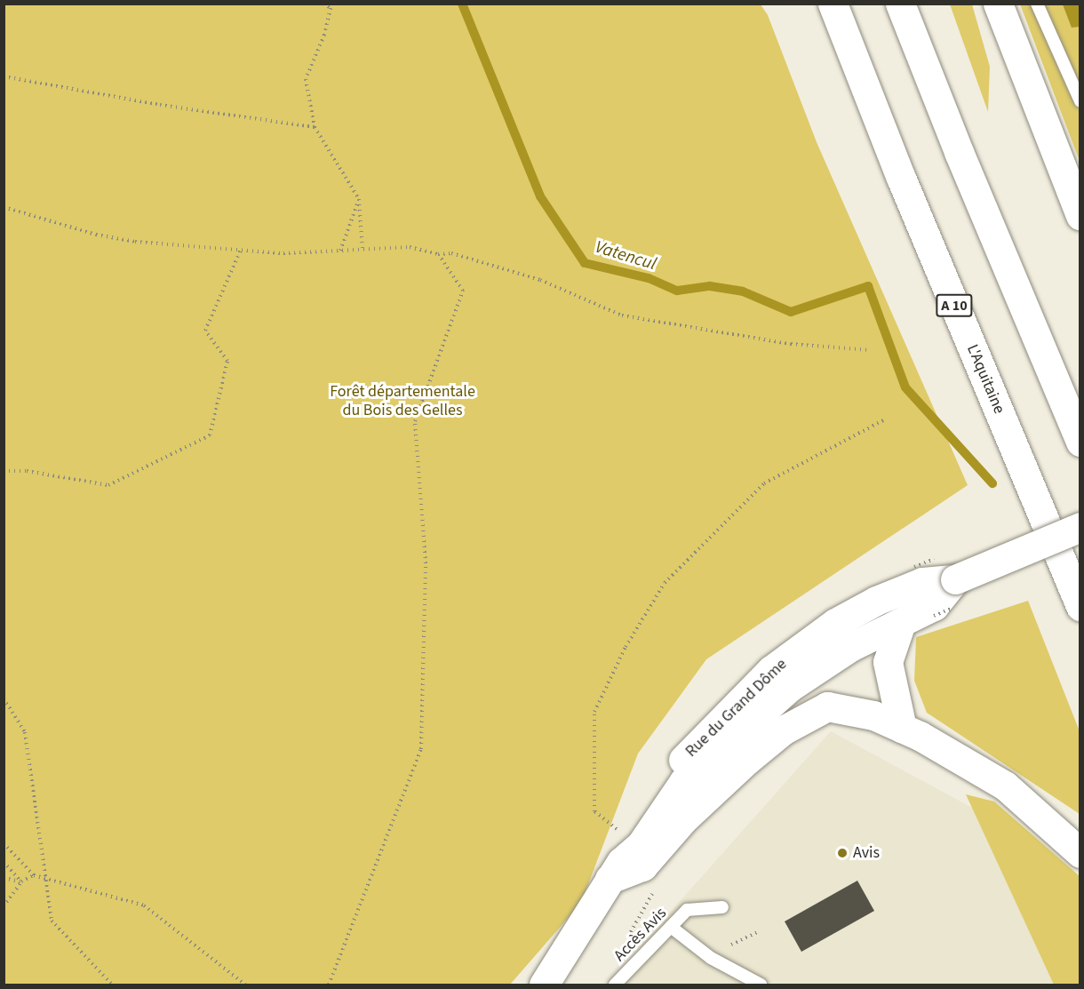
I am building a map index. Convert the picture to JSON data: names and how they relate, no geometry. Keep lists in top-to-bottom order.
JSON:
{
  "streets": {
    "main road": ["A 10", "L'Aquitaine", "Rue du Grand Dôme"],
    "lane": ["Accès Avis"]
  },
  "water": ["Vatencul"],
  "parks": ["Forêt départementale du Bois des Gelles"],
  "places": ["Avis"]
}
